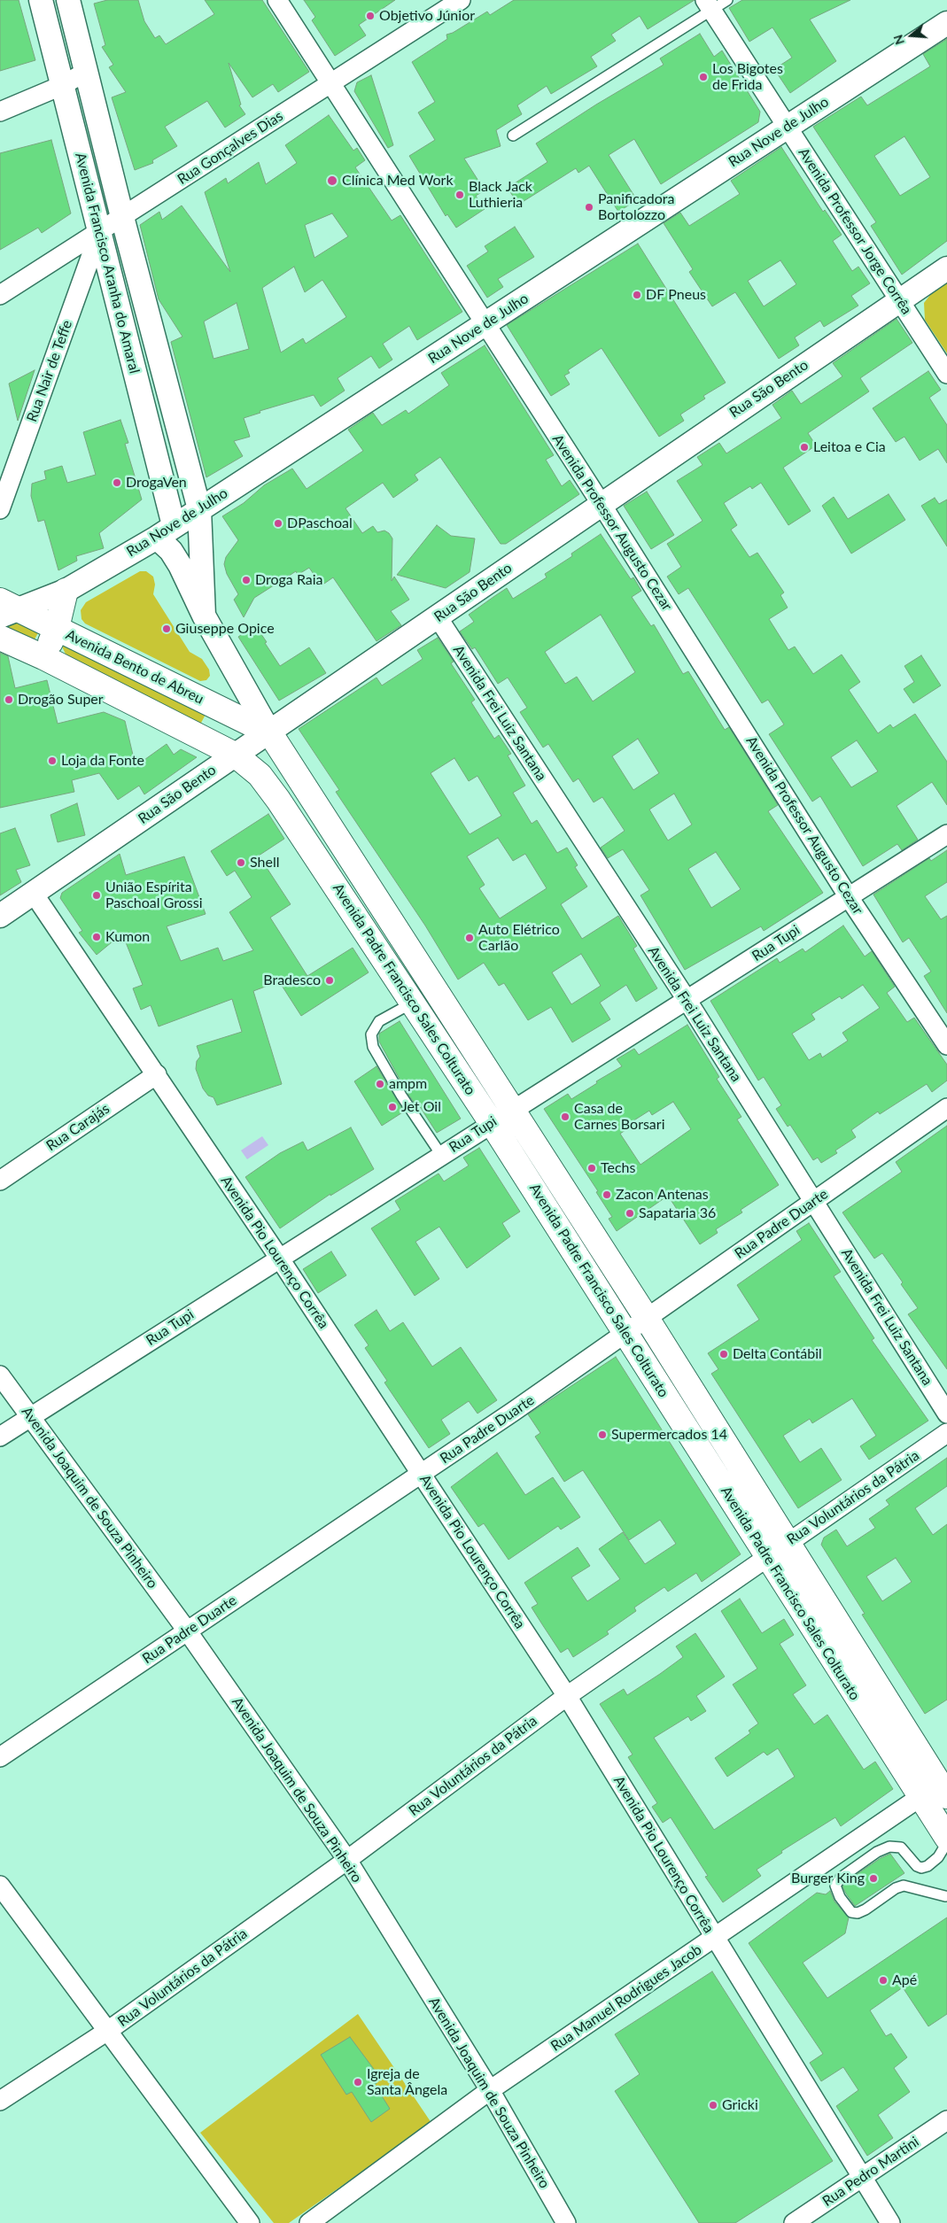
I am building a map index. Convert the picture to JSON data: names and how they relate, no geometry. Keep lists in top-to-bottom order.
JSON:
{
  "streets": {
    "main road": ["Avenida Bento de Abreu", "Avenida Padre Francisco Sales Colturato"],
    "street": [
      "Rua Nove de Julho",
      "Rua Gonçalves Dias",
      "Avenida Professor Jorge Corrêa",
      "Avenida Francisco Aranha do Amaral",
      "Rua Nair de Teffe",
      "Rua São Bento",
      "Avenida Professor Augusto Cezar",
      "Avenida Frei Luiz Santana",
      "Rua Tupi",
      "Rua Carajás",
      "Rua Padre Duarte",
      "Avenida Pio Lourenço Corrêa",
      "Avenida Joaquim de Souza Pinheiro",
      "Rua Voluntários da Pátria",
      "Rua Manuel Rodrigues Jacob",
      "Rua Pedro Martini"
    ]
  },
  "crossings": [
    ["Rua Nove de Julho", "Avenida Professor Jorge Corrêa"],
    ["Rua Nove de Julho", "Avenida Francisco Aranha do Amaral"],
    ["Rua Nove de Julho", "Avenida Professor Augusto Cezar"],
    ["Rua Nove de Julho", "Avenida Bento de Abreu"],
    ["Rua Gonçalves Dias", "Avenida Francisco Aranha do Amaral"],
    ["Rua Gonçalves Dias", "Rua Nair de Teffe"],
    ["Rua Gonçalves Dias", "Avenida Professor Augusto Cezar"],
    ["Avenida Professor Jorge Corrêa", "Rua São Bento"],
    ["Avenida Francisco Aranha do Amaral", "Rua Nair de Teffe"],
    ["Rua São Bento", "Avenida Professor Augusto Cezar"],
    ["Rua São Bento", "Avenida Bento de Abreu"],
    ["Rua São Bento", "Avenida Frei Luiz Santana"],
    ["Rua São Bento", "Avenida Padre Francisco Sales Colturato"],
    ["Rua São Bento", "Avenida Pio Lourenço Corrêa"],
    ["Avenida Professor Augusto Cezar", "Rua Tupi"],
    ["Avenida Bento de Abreu", "Avenida Padre Francisco Sales Colturato"],
    ["Avenida Frei Luiz Santana", "Rua Tupi"],
    ["Avenida Frei Luiz Santana", "Rua Padre Duarte"],
    ["Rua Tupi", "Avenida Padre Francisco Sales Colturato"],
    ["Rua Tupi", "Avenida Pio Lourenço Corrêa"],
    ["Rua Tupi", "Avenida Joaquim de Souza Pinheiro"],
    ["Avenida Padre Francisco Sales Colturato", "Rua Padre Duarte"],
    ["Avenida Padre Francisco Sales Colturato", "Rua Voluntários da Pátria"],
    ["Avenida Padre Francisco Sales Colturato", "Rua Manuel Rodrigues Jacob"],
    ["Rua Carajás", "Avenida Pio Lourenço Corrêa"],
    ["Rua Padre Duarte", "Avenida Pio Lourenço Corrêa"],
    ["Rua Padre Duarte", "Avenida Joaquim de Souza Pinheiro"],
    ["Avenida Pio Lourenço Corrêa", "Rua Voluntários da Pátria"],
    ["Avenida Pio Lourenço Corrêa", "Rua Manuel Rodrigues Jacob"],
    ["Avenida Pio Lourenço Corrêa", "Rua Pedro Martini"],
    ["Avenida Joaquim de Souza Pinheiro", "Rua Voluntários da Pátria"],
    ["Avenida Joaquim de Souza Pinheiro", "Rua Manuel Rodrigues Jacob"]
  ],
  "places": [
    "Objetivo Júnior",
    "Los Bigotes de Frida",
    "Clínica Med Work",
    "Black Jack Luthieria",
    "Panificadora Bortolozzo",
    "DF Pneus",
    "Leitoa e Cia",
    "DrogaVen",
    "DPaschoal",
    "Droga Raia",
    "Giuseppe Opice",
    "Drogão Super",
    "Loja da Fonte",
    "Shell",
    "União Espírita Paschoal Grossi",
    "Kumon",
    "Auto Elétrico Carlão",
    "Bradesco",
    "ampm",
    "Jet Oil",
    "Casa de Carnes Borsari",
    "Techs",
    "Zacon Antenas",
    "Sapataria 36",
    "Delta Contábil",
    "Supermercados 14",
    "Burger King",
    "Apé",
    "Igreja de Santa Ângela",
    "Gricki"
  ],
  "north": "left"
}
